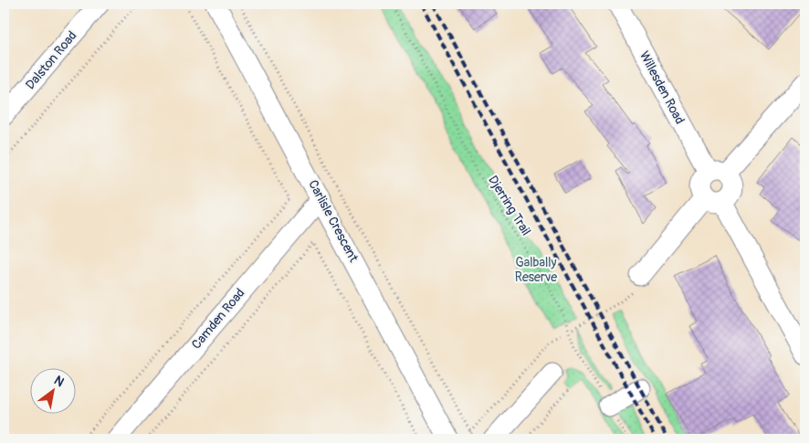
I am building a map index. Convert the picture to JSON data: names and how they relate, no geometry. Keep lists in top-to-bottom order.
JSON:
{
  "streets": {
    "street": [
      "Dalston Road",
      "Willesden Road",
      "Carlisle Crescent",
      "Camden Road"
    ],
    "path": ["Djerring Trail"]
  },
  "crossings": [
    ["Carlisle Crescent", "Camden Road"]
  ],
  "parks": ["Galbally Reserve"],
  "north": "top right"
}
